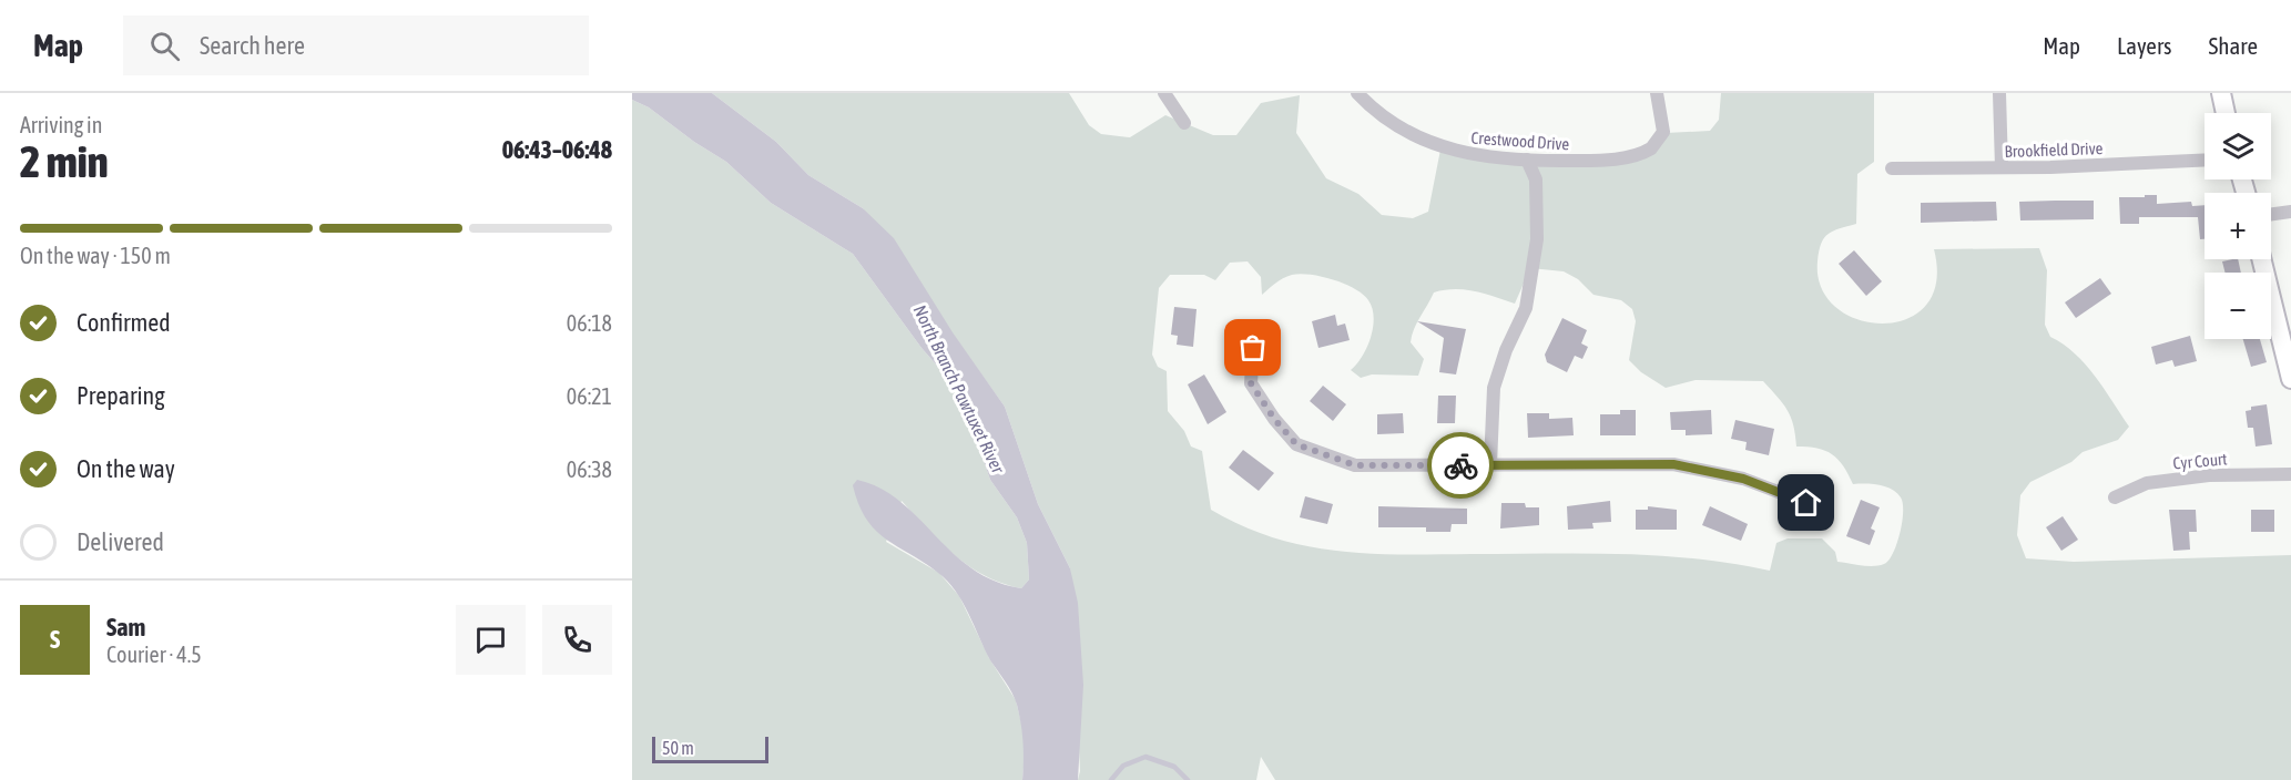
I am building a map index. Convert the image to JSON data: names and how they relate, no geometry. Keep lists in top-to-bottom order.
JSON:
{
  "streets": {
    "street": ["Crestwood Drive", "Brookfield Drive", "Cyr Court"]
  },
  "water": ["North Branch Pawtuxet River"],
  "scale_bar": "50 m",
  "page": {
    "header": "Map",
    "search": "Search here",
    "nav": ["Map", "Layers", "Share"],
    "heading": ["2 min", "Arriving in", "06:43–06:48"],
    "panel": ["Sam", "Courier · 4.5"],
    "map_buttons": ["+", "−"],
    "bar": "On the way · 150 m",
    "list": [
      ["Confirmed", "06:18"],
      ["Preparing", "06:21"],
      ["On the way", "06:38"],
      "Delivered"
    ],
    "round": "S",
    "scale": "50 m"
  }
}
